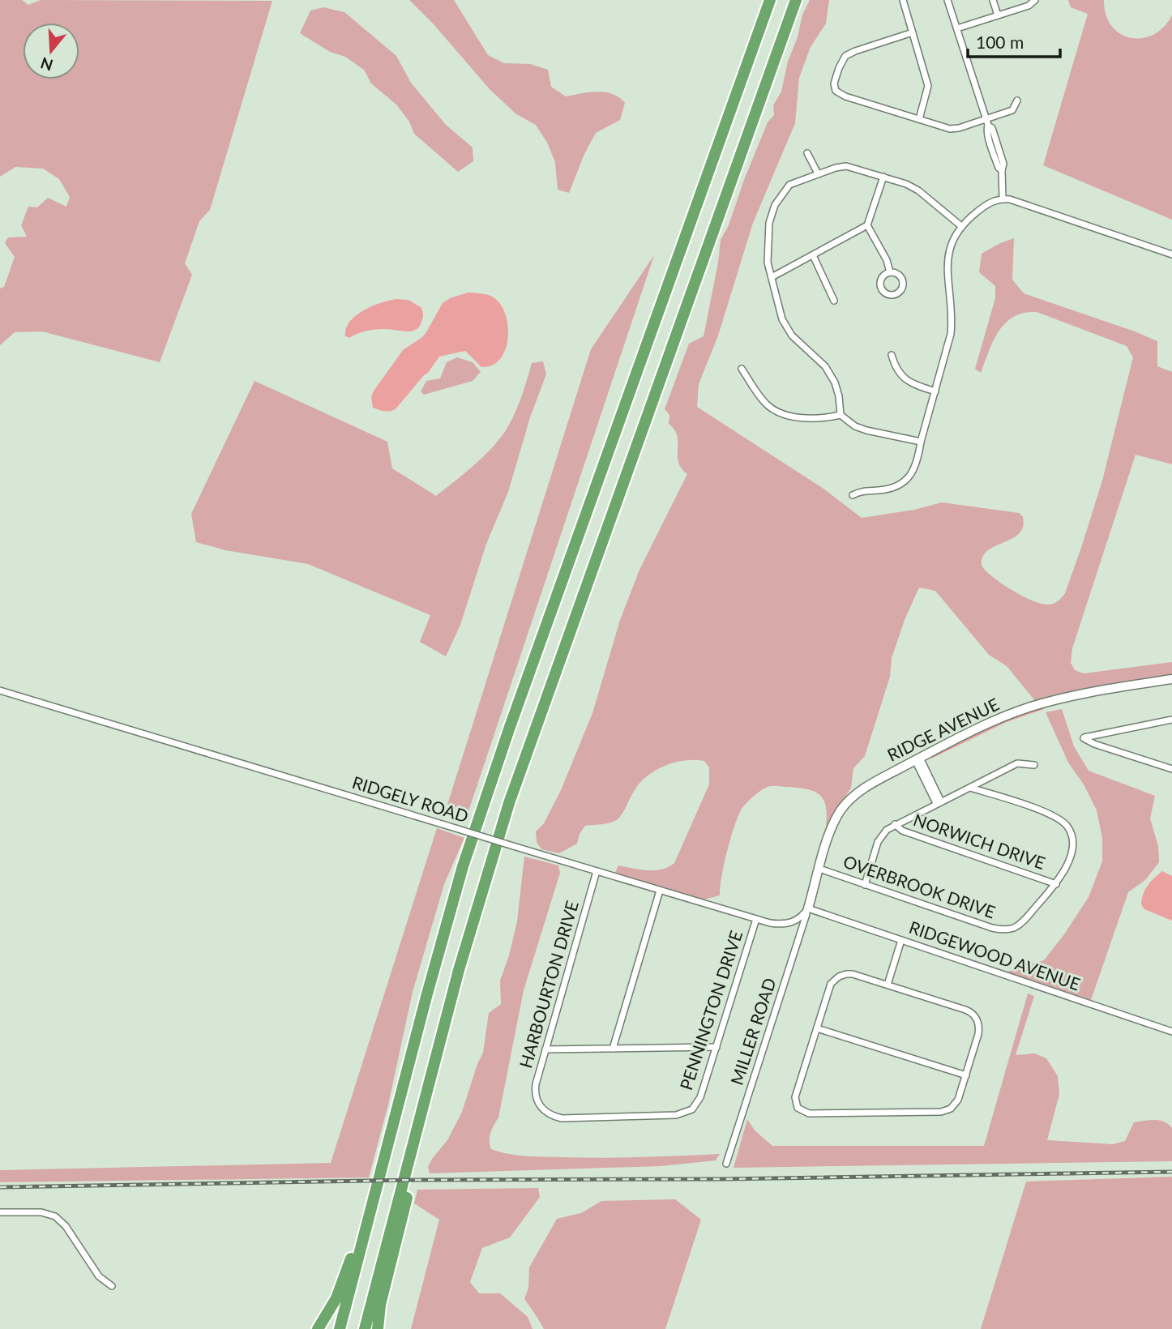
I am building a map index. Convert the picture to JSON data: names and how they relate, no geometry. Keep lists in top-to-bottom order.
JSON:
{
  "streets": {
    "street": [
      "RIDGE AVENUE",
      "RIDGELY ROAD",
      "NORWICH DRIVE",
      "OVERBROOK DRIVE",
      "RIDGEWOOD AVENUE",
      "HARBOURTON DRIVE",
      "PENNINGTON DRIVE",
      "MILLER ROAD"
    ]
  },
  "crossings": [
    ["RIDGE AVENUE", "RIDGELY ROAD"],
    ["RIDGE AVENUE", "OVERBROOK DRIVE"],
    ["RIDGE AVENUE", "RIDGEWOOD AVENUE"],
    ["RIDGE AVENUE", "MILLER ROAD"],
    ["RIDGELY ROAD", "RIDGEWOOD AVENUE"],
    ["RIDGELY ROAD", "HARBOURTON DRIVE"],
    ["RIDGELY ROAD", "PENNINGTON DRIVE"],
    ["RIDGELY ROAD", "MILLER ROAD"],
    ["NORWICH DRIVE", "OVERBROOK DRIVE"],
    ["RIDGEWOOD AVENUE", "MILLER ROAD"],
    ["HARBOURTON DRIVE", "PENNINGTON DRIVE"]
  ],
  "scale_bar": "100 m",
  "north": "bottom"
}
